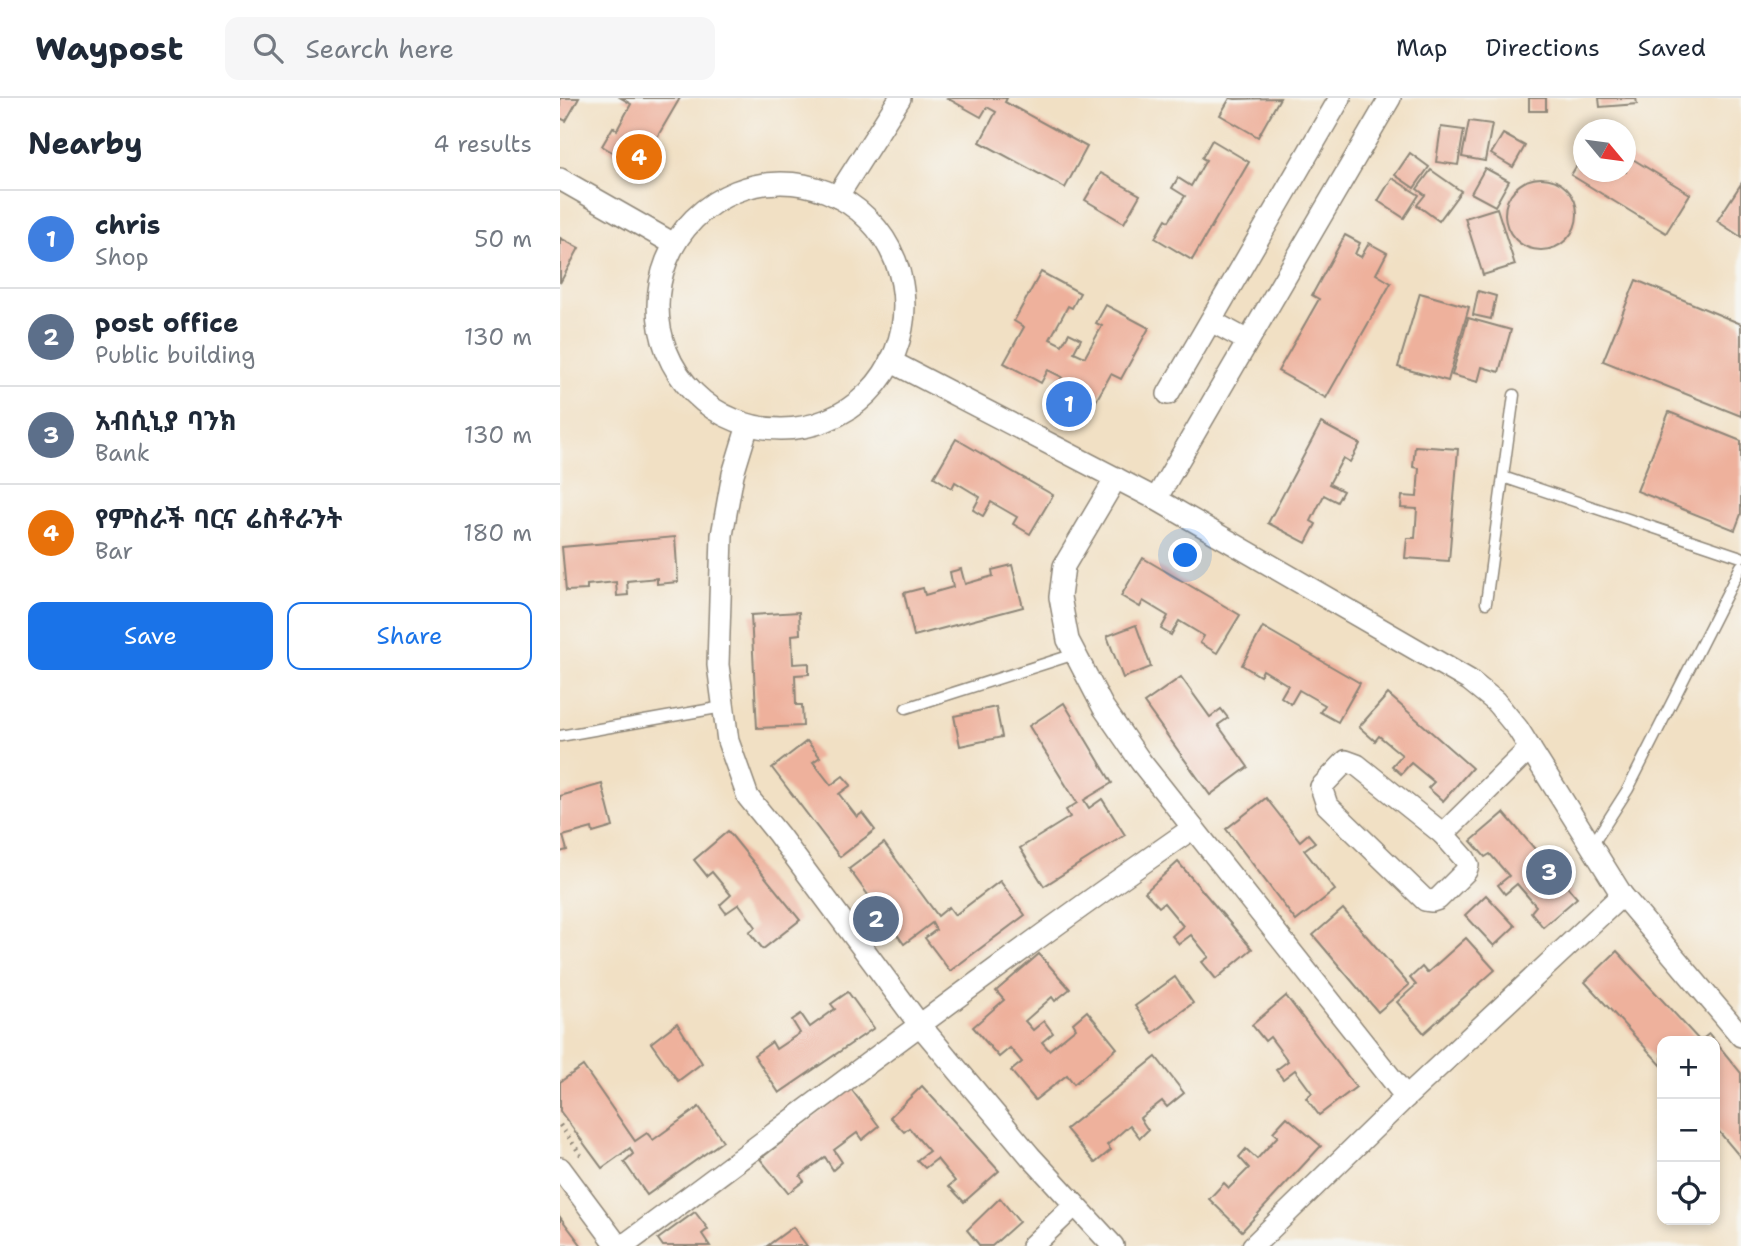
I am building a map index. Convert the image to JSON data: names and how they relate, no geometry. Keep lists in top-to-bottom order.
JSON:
{
  "north": "bottom right",
  "page": {
    "header": "Waypost",
    "search": "Search here",
    "nav": ["Map", "Directions", "Saved"],
    "heading": ["Nearby", "4 results"],
    "pins": [
      "4",
      "1",
      "3",
      "2"
    ],
    "list": [
      {
        "mark": "1",
        "name": "chris",
        "note": "Shop",
        "value": "50 m"
      },
      {
        "mark": "2",
        "name": "post office",
        "note": "Public building",
        "value": "130 m"
      },
      {
        "mark": "3",
        "name": "አብሲኒያ ባንክ",
        "note": "Bank",
        "value": "130 m"
      },
      {
        "mark": "4",
        "name": "የምስራች ባርና ሬስቶራንት",
        "note": "Bar",
        "value": "180 m"
      }
    ],
    "buttons": ["Save", "Share"],
    "map_buttons": ["+", "−"]
  }
}
